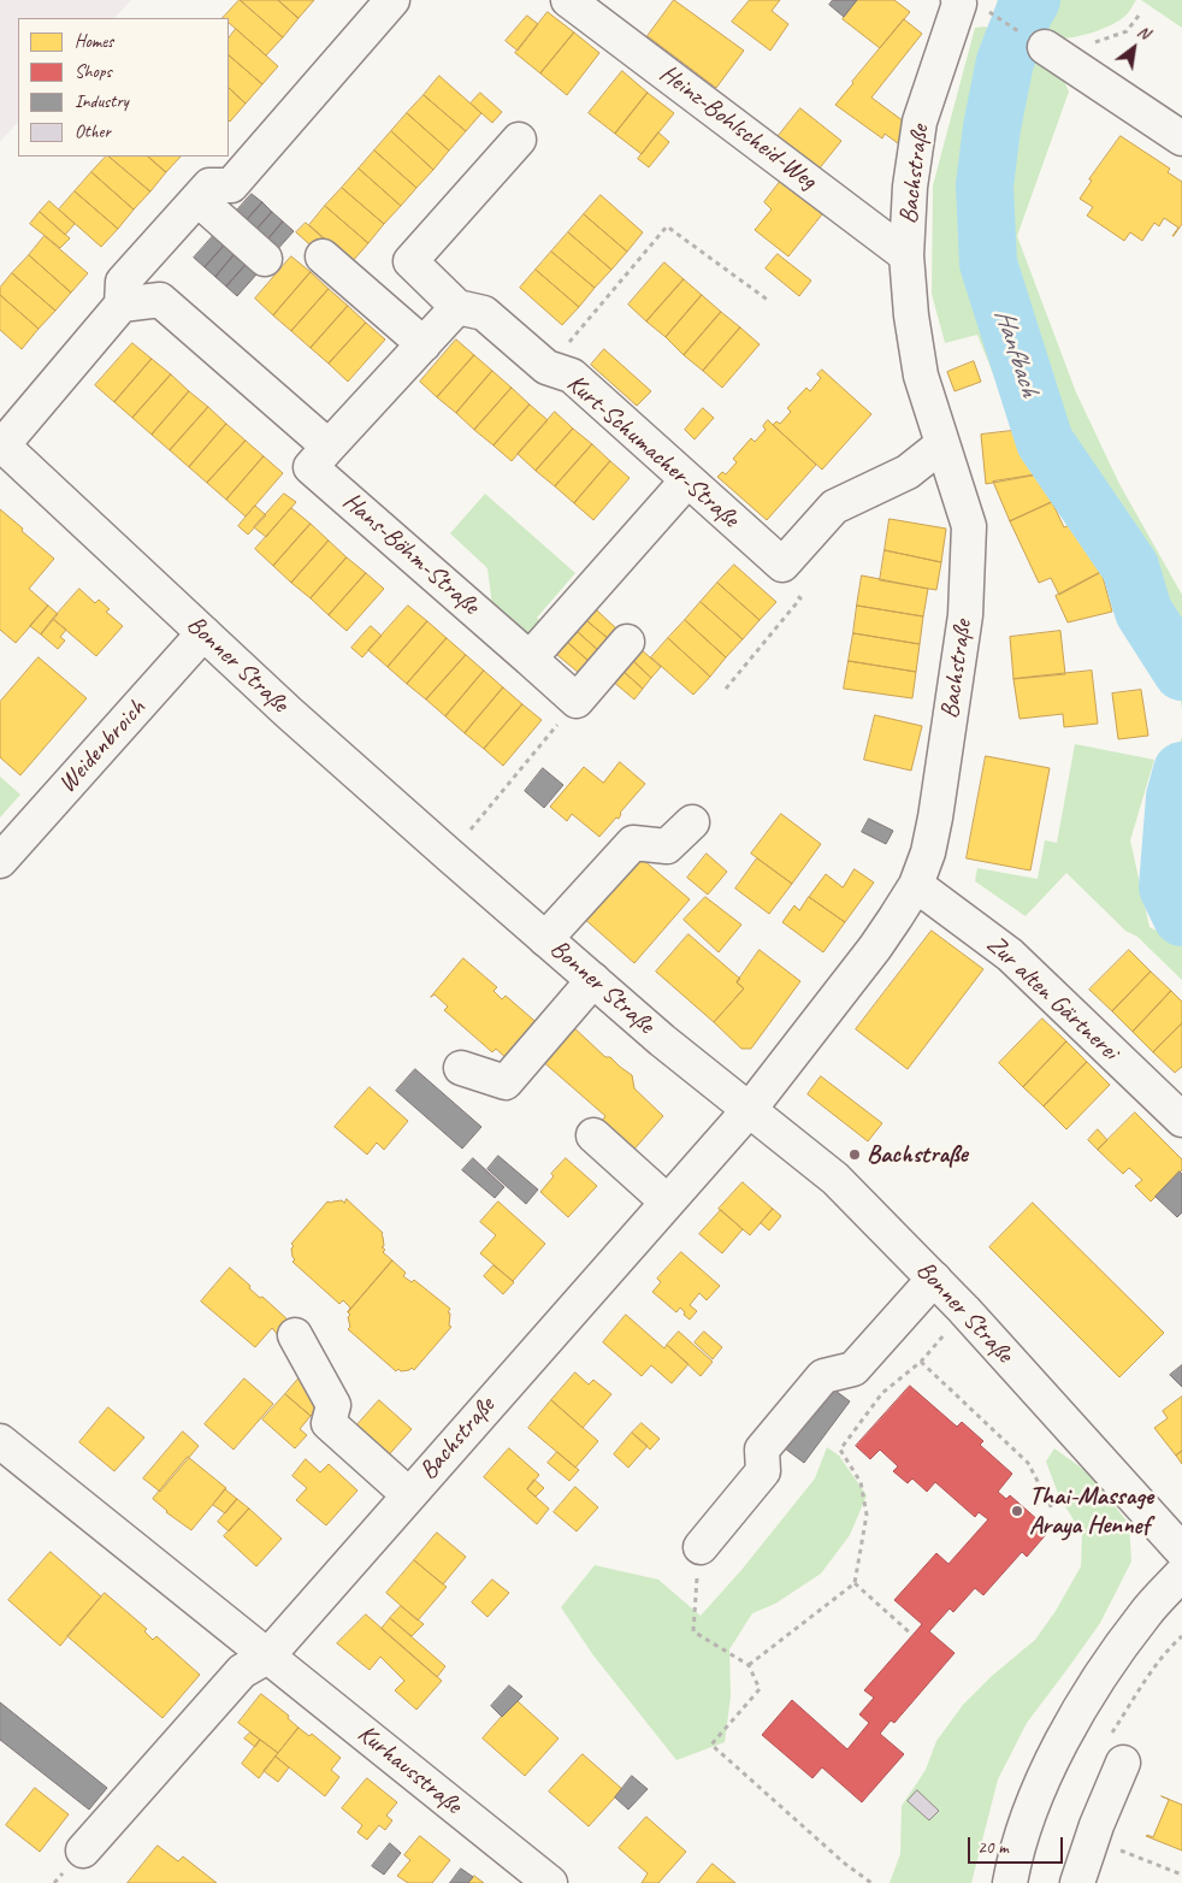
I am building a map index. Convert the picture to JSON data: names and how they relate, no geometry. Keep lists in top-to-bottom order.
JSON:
{
  "streets": {
    "street": [
      "Heinz-Bohlscheid-Weg",
      "Bachstraße",
      "Kurt-Schumacher-Straße",
      "Hans-Böhm-Straße",
      "Bonner Straße",
      "Weidenbroich",
      "Zur alten Gärtnerei",
      "Kurhausstraße"
    ]
  },
  "crossings": [
    ["Heinz-Bohlscheid-Weg", "Bachstraße"],
    ["Bachstraße", "Bonner Straße"],
    ["Bachstraße", "Zur alten Gärtnerei"],
    ["Bachstraße", "Kurhausstraße"],
    ["Bonner Straße", "Weidenbroich"]
  ],
  "water": ["Hanfbach"],
  "places": ["Bachstraße", "Thai-Massage Araya Hennef"],
  "legend": [
    "Homes",
    "Shops",
    "Industry",
    "Other"
  ],
  "scale_bar": "20 m",
  "north": "top right"
}
